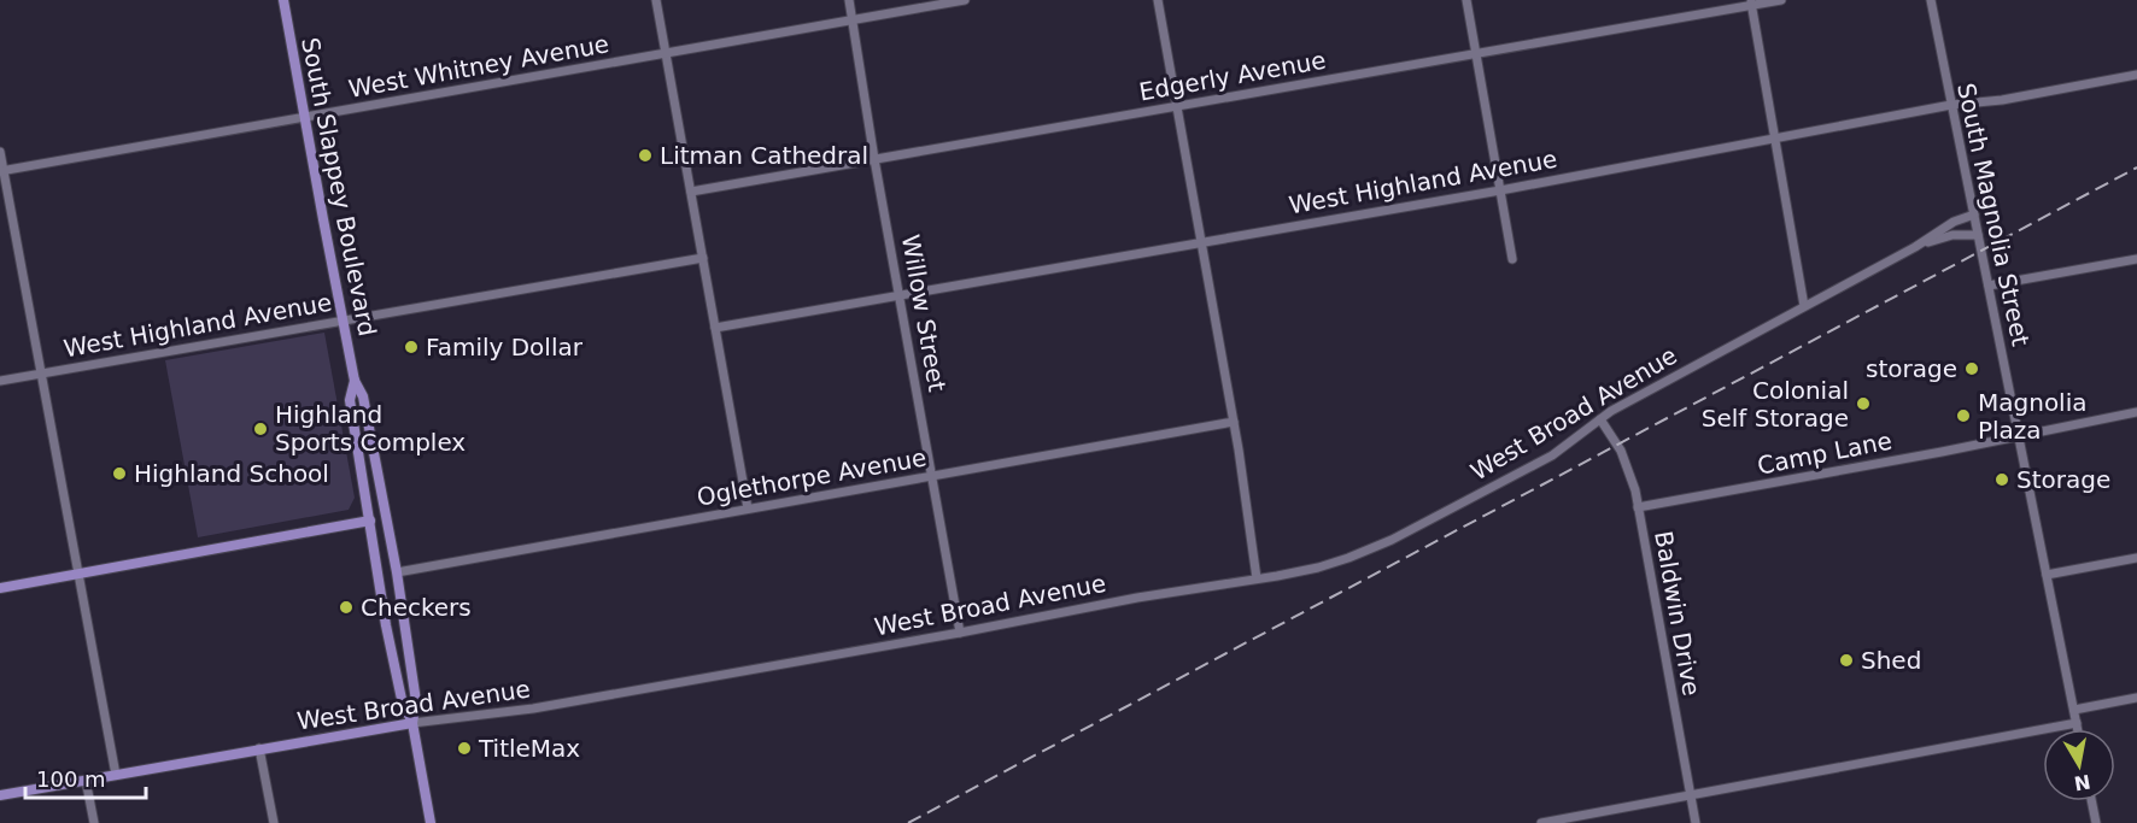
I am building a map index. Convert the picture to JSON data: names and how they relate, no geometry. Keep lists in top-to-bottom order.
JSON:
{
  "streets": {
    "main road": ["South Slappey Boulevard", "West Broad Avenue"],
    "street": [
      "West Whitney Avenue",
      "Edgerly Avenue",
      "West Highland Avenue",
      "South Magnolia Street",
      "Willow Street",
      "Camp Lane",
      "Oglethorpe Avenue",
      "Baldwin Drive"
    ]
  },
  "crossings": [
    ["West Whitney Avenue", "South Slappey Boulevard"],
    ["West Whitney Avenue", "Willow Street"],
    ["Edgerly Avenue", "Willow Street"],
    ["West Highland Avenue", "South Slappey Boulevard"],
    ["West Highland Avenue", "South Magnolia Street"],
    ["West Highland Avenue", "Willow Street"],
    ["South Slappey Boulevard", "West Broad Avenue"],
    ["South Slappey Boulevard", "Oglethorpe Avenue"],
    ["South Magnolia Street", "West Broad Avenue"],
    ["South Magnolia Street", "Camp Lane"],
    ["Willow Street", "West Broad Avenue"],
    ["Willow Street", "Oglethorpe Avenue"],
    ["West Broad Avenue", "Baldwin Drive"],
    ["Camp Lane", "Baldwin Drive"]
  ],
  "places": [
    "Litman Cathedral",
    "Family Dollar",
    "storage",
    "Colonial Self Storage",
    "Magnolia Plaza",
    "Highland Sports Complex",
    "Highland School",
    "Storage",
    "Checkers",
    "Shed",
    "TitleMax"
  ],
  "scale_bar": "100 m",
  "north": "bottom"
}
